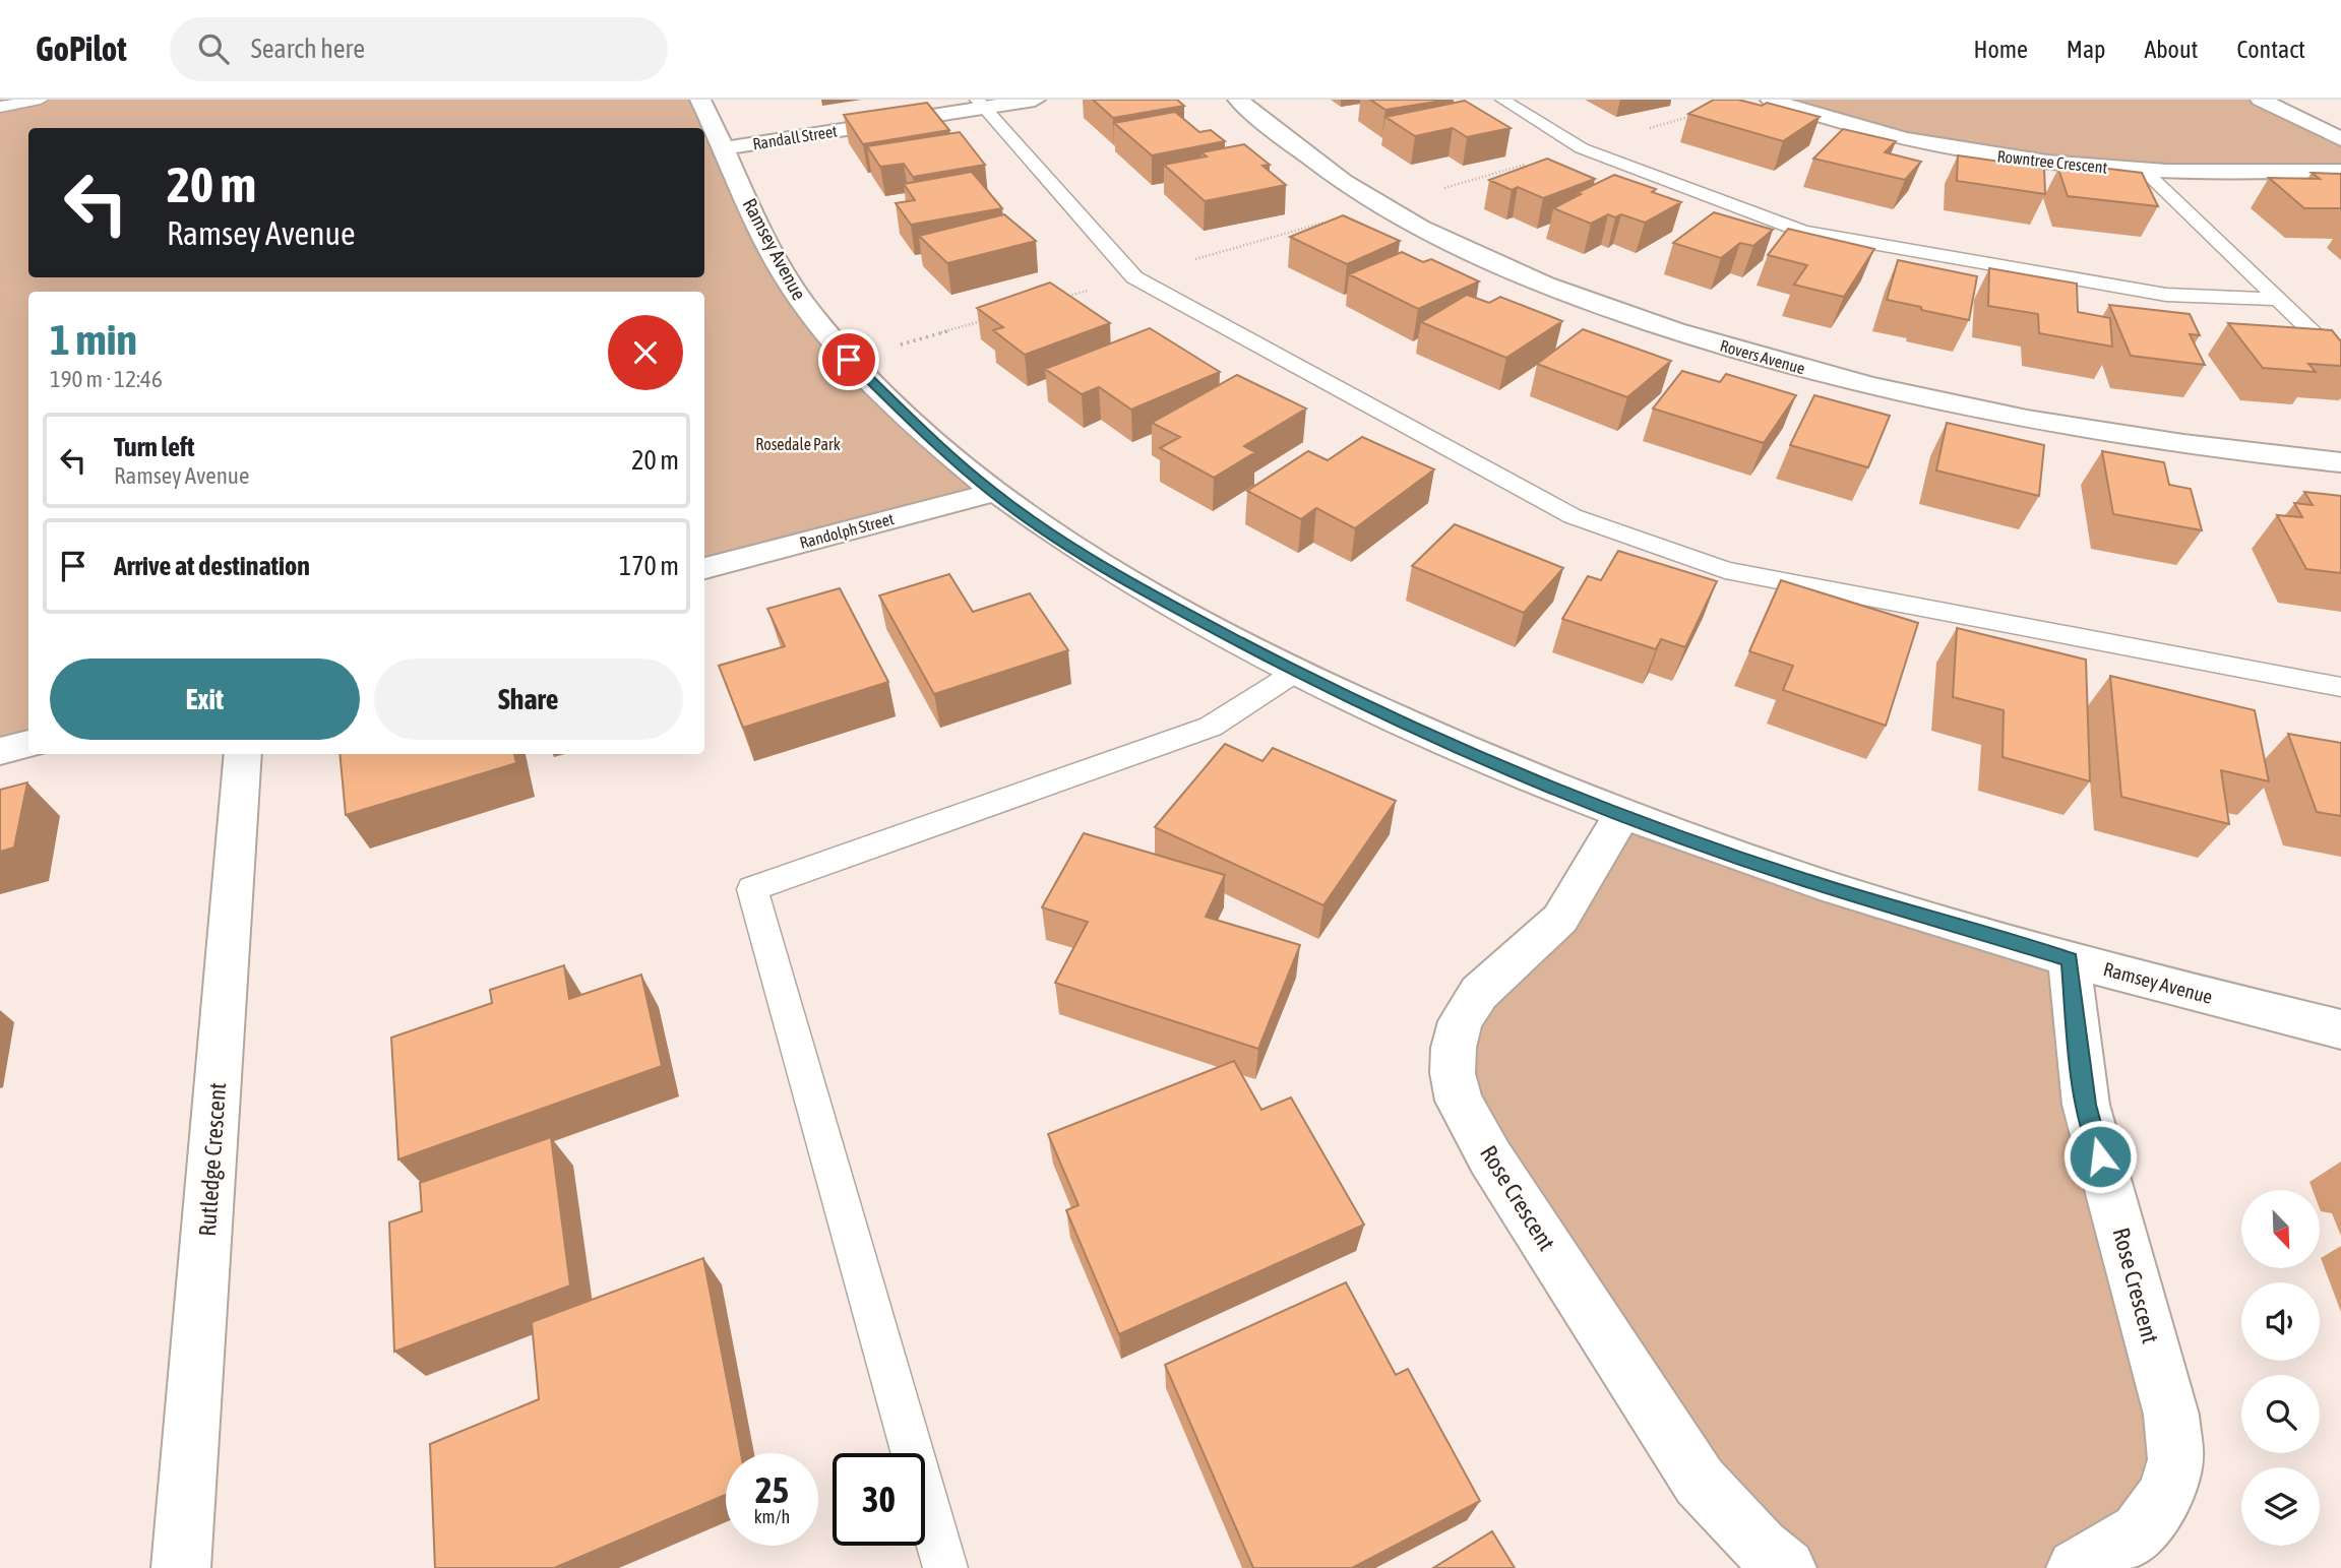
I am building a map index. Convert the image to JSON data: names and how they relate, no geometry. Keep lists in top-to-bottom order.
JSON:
{
  "streets": {
    "street": [
      "Randall Street",
      "Rowntree Crescent",
      "Ramsey Avenue",
      "Rovers Avenue",
      "Randolph Street",
      "Rutledge Crescent",
      "Rose Crescent"
    ]
  },
  "crossings": [
    ["Randall Street", "Ramsey Avenue"],
    ["Ramsey Avenue", "Randolph Street"],
    ["Ramsey Avenue", "Rose Crescent"]
  ],
  "parks": ["Rosedale Park"],
  "north": "bottom right",
  "page": {
    "header": "GoPilot",
    "search": "Search here",
    "nav": [
      "Home",
      "Map",
      "About",
      "Contact"
    ],
    "turn": ["20 m", "Ramsey Avenue"],
    "heading": ["1 min", "190 m · 12:46"],
    "list": [
      {
        "name": "Turn left",
        "note": "Ramsey Avenue",
        "value": "20 m"
      },
      {
        "name": "Arrive at destination",
        "value": "170 m"
      }
    ],
    "buttons": ["Exit", "Share"],
    "speed": "25 km/h",
    "limit": "30"
  }
}
